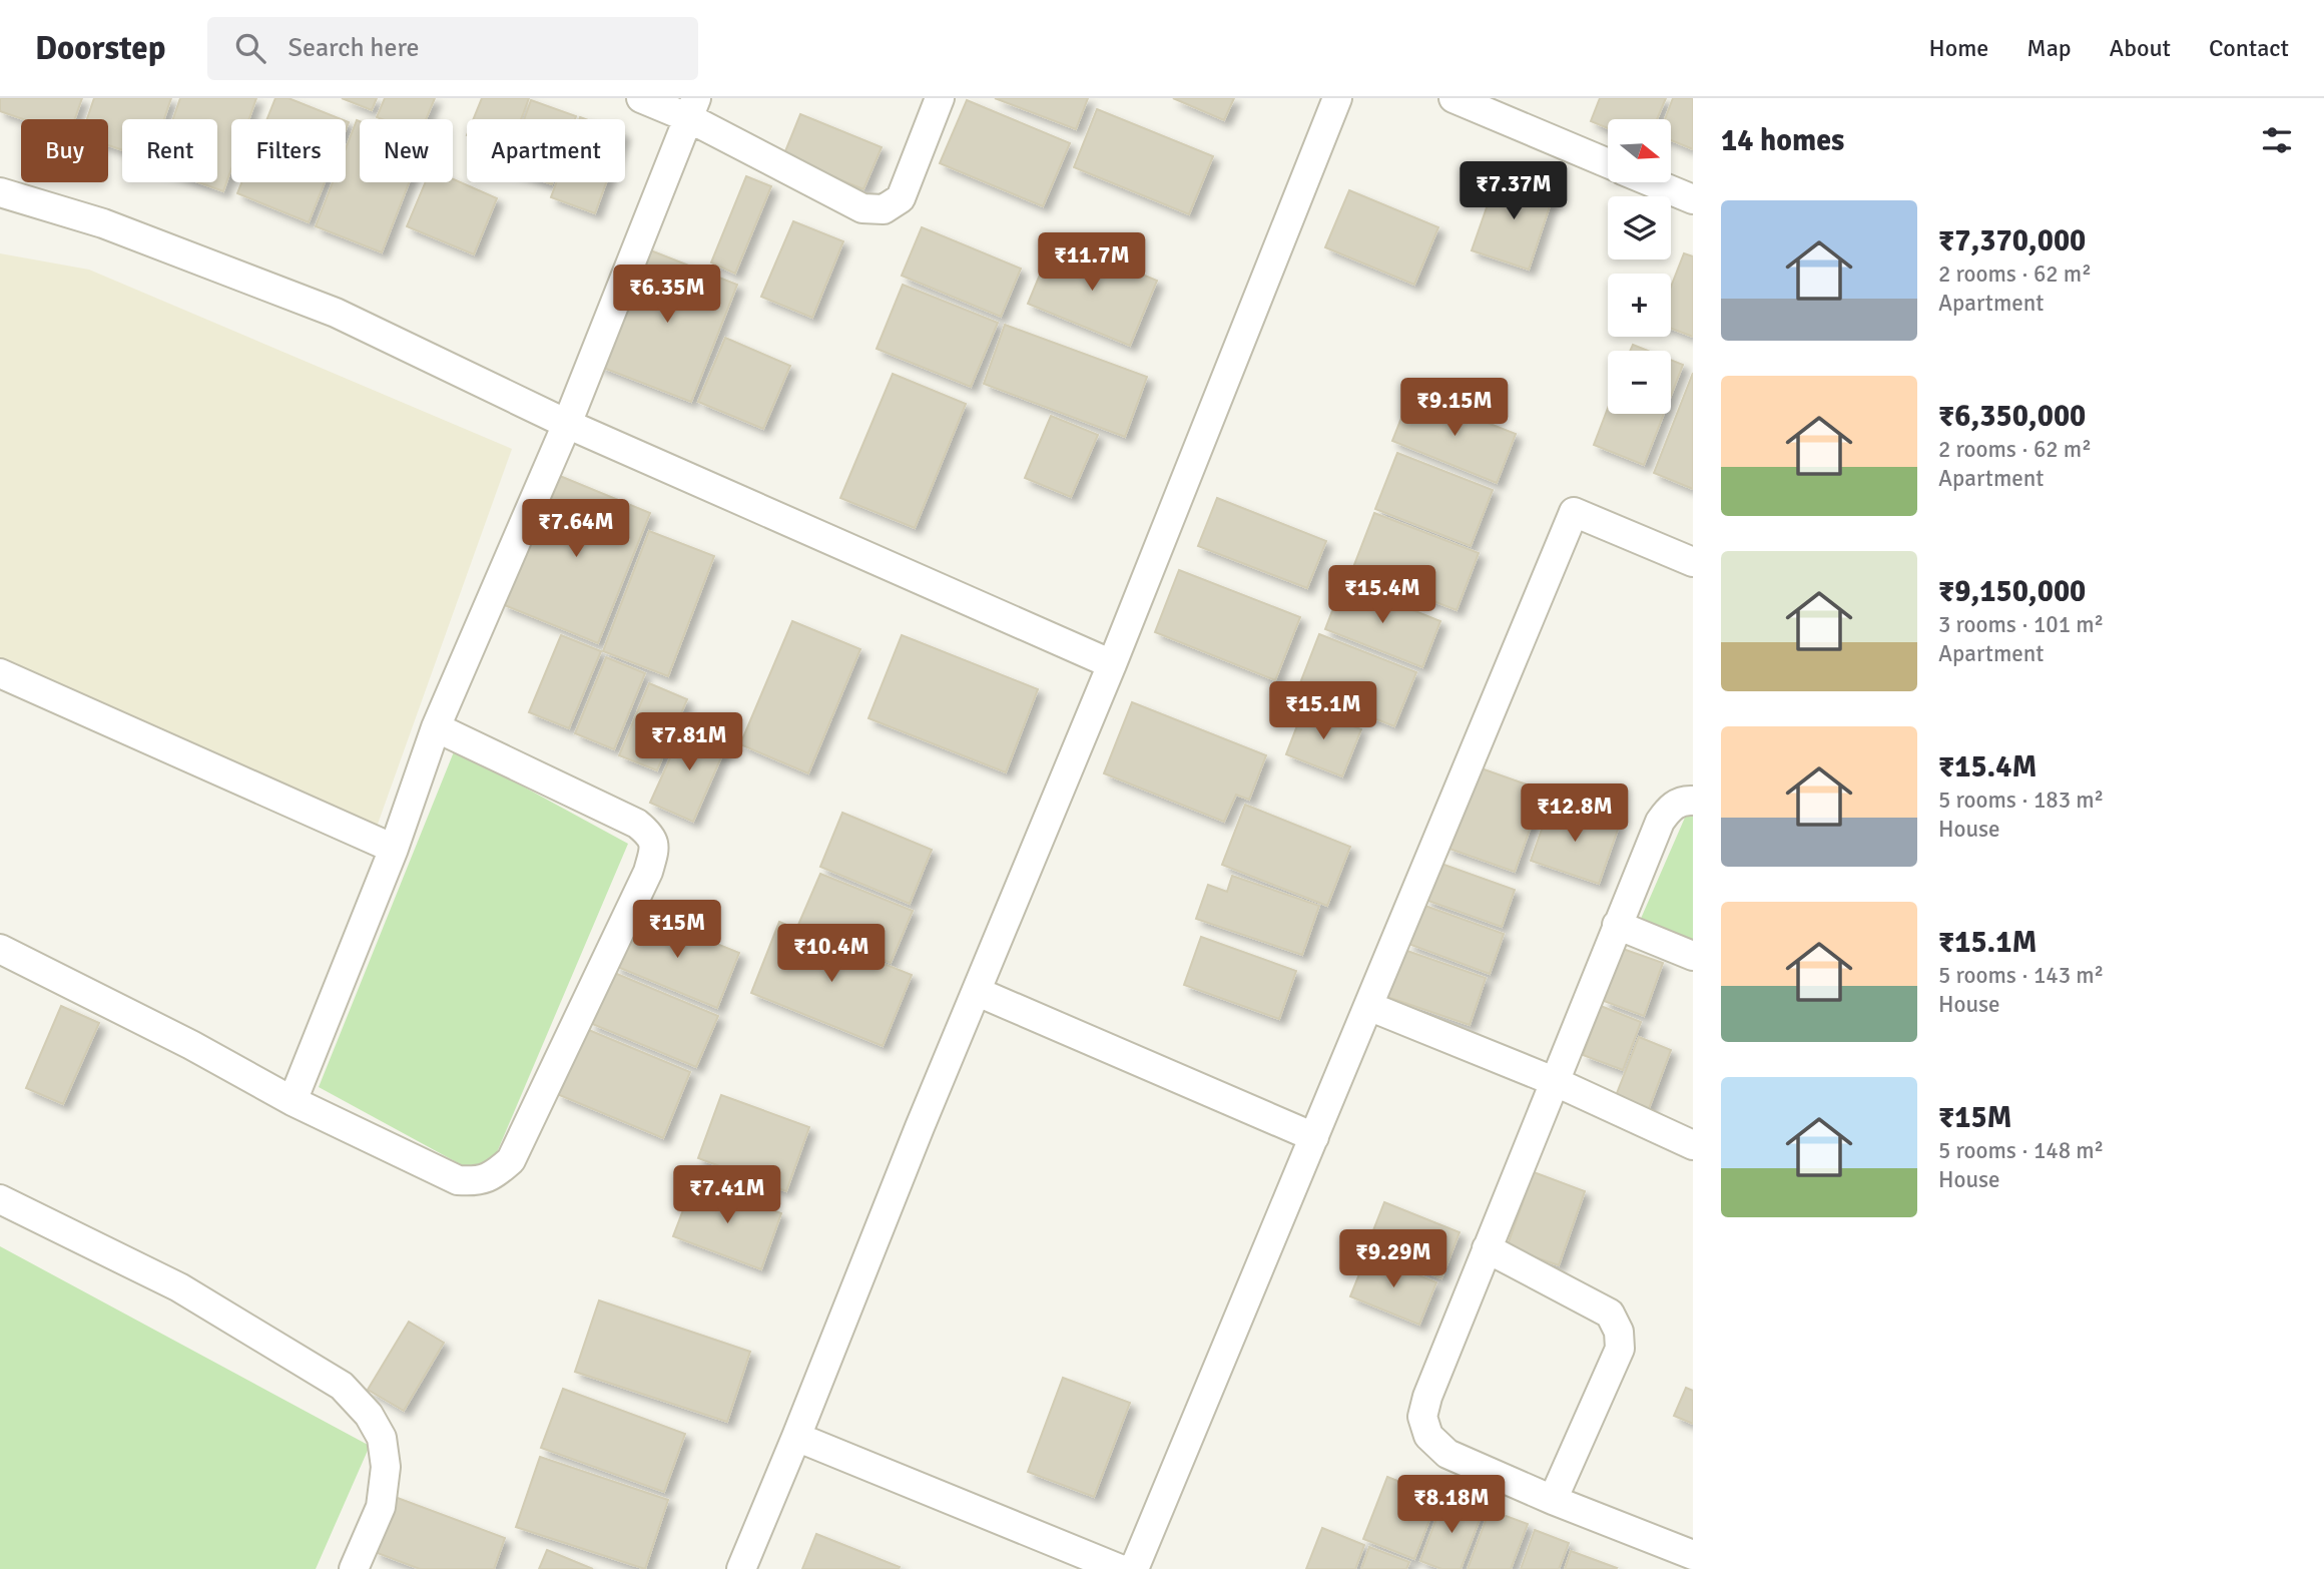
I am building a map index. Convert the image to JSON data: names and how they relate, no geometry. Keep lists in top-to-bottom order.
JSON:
{
  "north": "right",
  "page": {
    "header": "Doorstep",
    "search": "Search here",
    "nav": [
      "Home",
      "Map",
      "About",
      "Contact"
    ],
    "heading": "14 homes",
    "map_buttons": ["+", "−"],
    "chip": [
      "Buy",
      "Rent",
      "Filters",
      "New",
      "Apartment"
    ],
    "price": [
      "₹7.37M",
      "₹11.7M",
      "₹6.35M",
      "₹9.15M",
      "₹7.64M",
      "₹15.4M",
      "₹15.1M",
      "₹7.81M",
      "₹12.8M",
      "₹15M",
      "₹10.4M",
      "₹7.41M",
      "₹9.29M",
      "₹8.18M"
    ],
    "list": [
      {
        "name": "₹7,370,000",
        "note": "2 rooms · 62 m² · Apartment"
      },
      {
        "name": "₹6,350,000",
        "note": "2 rooms · 62 m² · Apartment"
      },
      {
        "name": "₹9,150,000",
        "note": "3 rooms · 101 m² · Apartment"
      },
      {
        "name": "₹15.4M",
        "note": "5 rooms · 183 m² · House"
      },
      {
        "name": "₹15.1M",
        "note": "5 rooms · 143 m² · House"
      },
      {
        "name": "₹15M",
        "note": "5 rooms · 148 m² · House"
      }
    ]
  }
}
